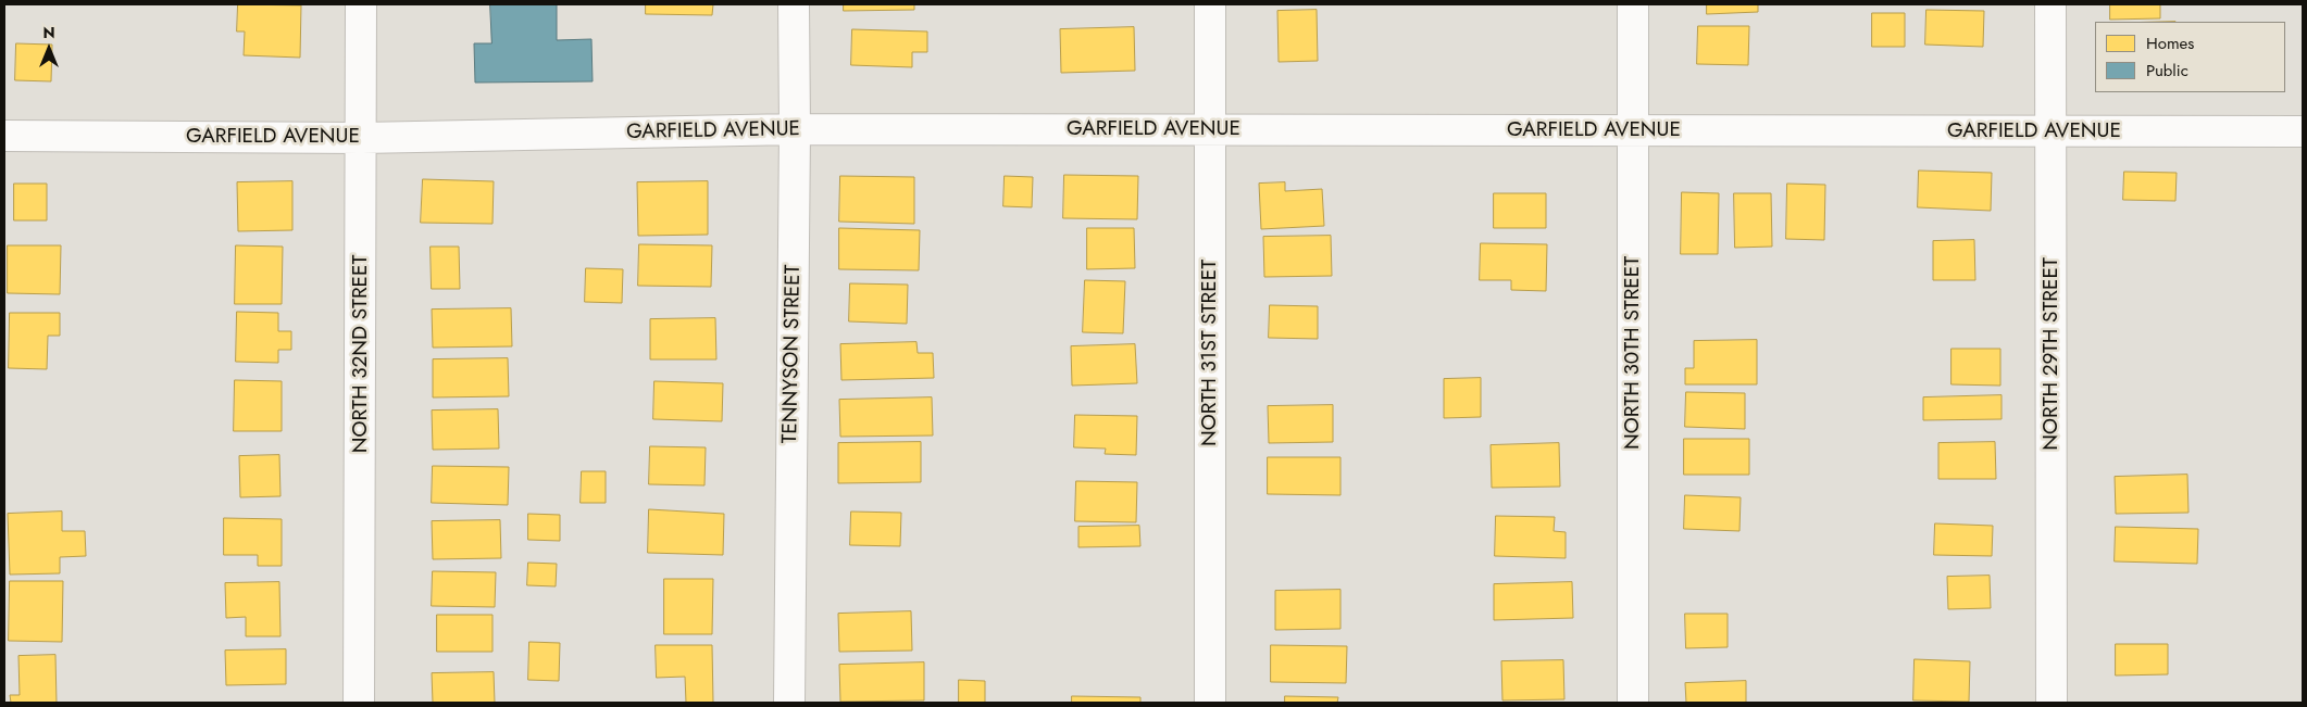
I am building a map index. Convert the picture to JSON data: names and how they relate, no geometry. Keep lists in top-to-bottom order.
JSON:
{
  "streets": {
    "street": [
      "GARFIELD AVENUE",
      "NORTH 31ST STREET",
      "NORTH 30TH STREET",
      "NORTH 32ND STREET",
      "TENNYSON STREET",
      "NORTH 29TH STREET"
    ]
  },
  "crossings": [
    ["GARFIELD AVENUE", "NORTH 31ST STREET"],
    ["GARFIELD AVENUE", "NORTH 30TH STREET"],
    ["GARFIELD AVENUE", "NORTH 32ND STREET"],
    ["GARFIELD AVENUE", "TENNYSON STREET"],
    ["GARFIELD AVENUE", "NORTH 29TH STREET"]
  ],
  "legend": ["Homes", "Public"],
  "north": "top"
}
